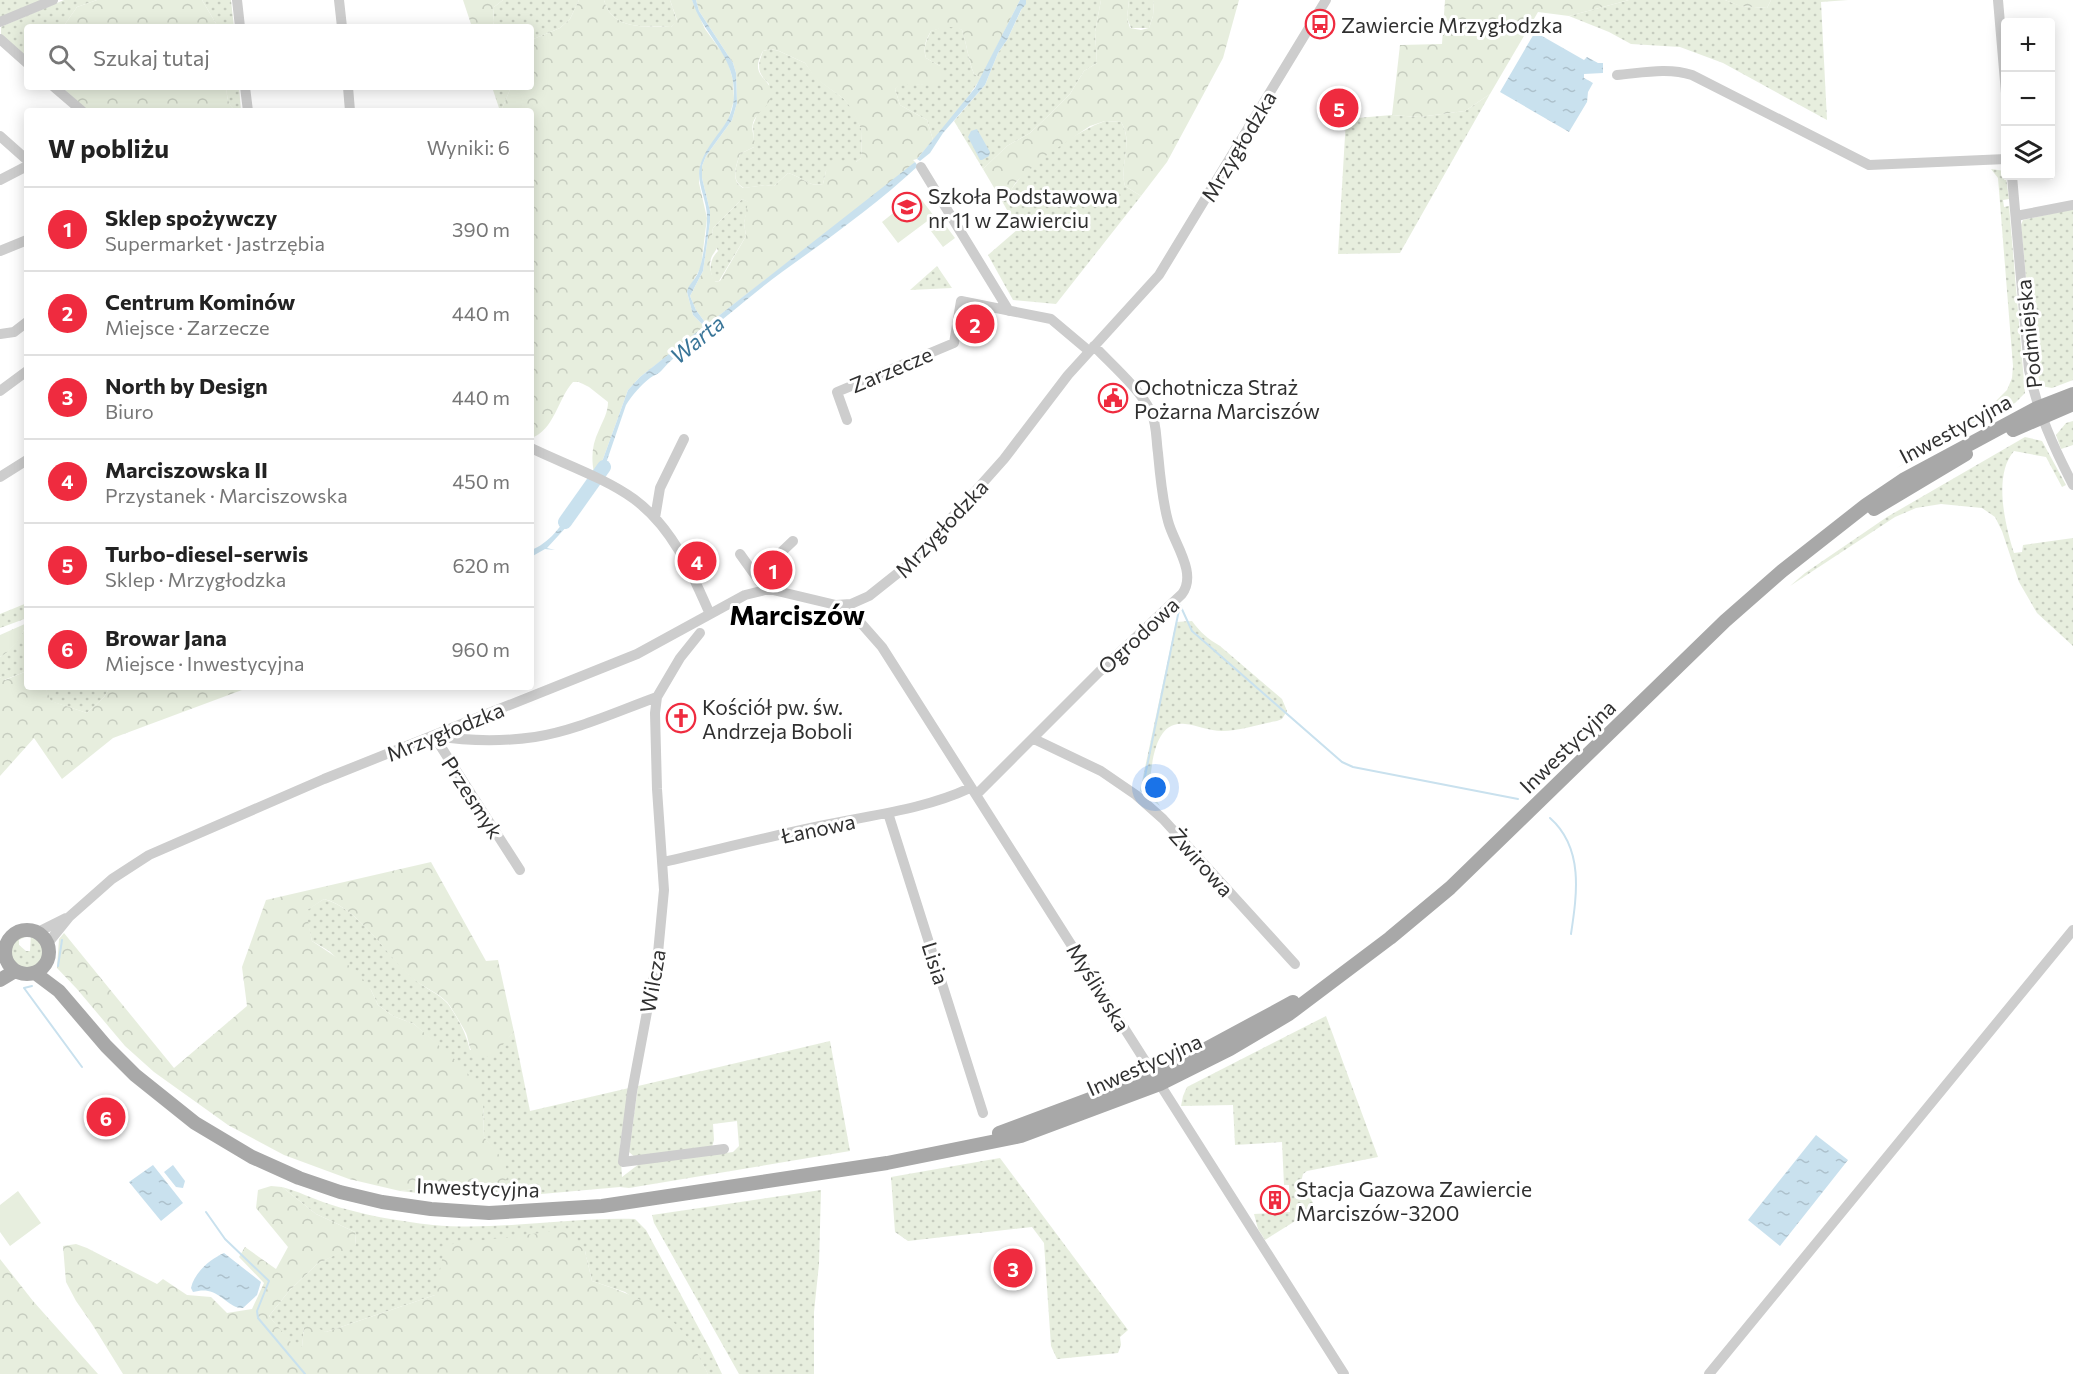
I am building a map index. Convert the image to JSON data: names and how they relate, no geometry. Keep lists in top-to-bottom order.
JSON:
{
  "streets": {
    "main road": ["Inwestycyjna"],
    "street": [
      "Mrzygłodzka",
      "Podmiejska",
      "Zarzecze",
      "Ogrodowa",
      "Przesmyk",
      "Łanowa",
      "Żwirowa",
      "Lisia",
      "Wilcza",
      "Myśliwska"
    ]
  },
  "crossings": [
    ["Mrzygłodzka", "Inwestycyjna"],
    ["Mrzygłodzka", "Ogrodowa"],
    ["Mrzygłodzka", "Przesmyk"],
    ["Mrzygłodzka", "Myśliwska"],
    ["Podmiejska", "Inwestycyjna"],
    ["Inwestycyjna", "Myśliwska"],
    ["Ogrodowa", "Łanowa"],
    ["Ogrodowa", "Żwirowa"],
    ["Ogrodowa", "Myśliwska"],
    ["Przesmyk", "Wilcza"],
    ["Łanowa", "Lisia"],
    ["Łanowa", "Wilcza"],
    ["Łanowa", "Myśliwska"]
  ],
  "districts": ["Marciszów"],
  "water": ["Warta"],
  "places": {
    "bus stop": ["Zawiercie Mrzygłodzka"],
    "school or university": ["Szkoła Podstawowa nr 11 w Zawierciu"],
    "public building": ["Ochotnicza Straż Pożarna Marciszów"],
    "church": ["Kościół pw. św. Andrzeja Boboli"],
    "building": ["Stacja Gazowa Zawiercie Marciszów-3200"]
  },
  "page": {
    "map_buttons": ["+", "−"],
    "search": "Szukaj tutaj",
    "pins": [
      "5",
      "2",
      "4",
      "1",
      "6",
      "3"
    ],
    "heading": ["W pobliżu", "Wyniki: 6"],
    "list": [
      {
        "mark": "1",
        "name": "Sklep spożywczy",
        "note": "Supermarket · Jastrzębia",
        "value": "390 m"
      },
      {
        "mark": "2",
        "name": "Centrum Kominów",
        "note": "Miejsce · Zarzecze",
        "value": "440 m"
      },
      {
        "mark": "3",
        "name": "North by Design",
        "note": "Biuro",
        "value": "440 m"
      },
      {
        "mark": "4",
        "name": "Marciszowska II",
        "note": "Przystanek · Marciszowska",
        "value": "450 m"
      },
      {
        "mark": "5",
        "name": "Turbo-diesel-serwis",
        "note": "Sklep · Mrzygłodzka",
        "value": "620 m"
      },
      {
        "mark": "6",
        "name": "Browar Jana",
        "note": "Miejsce · Inwestycyjna",
        "value": "960 m"
      }
    ]
  }
}
